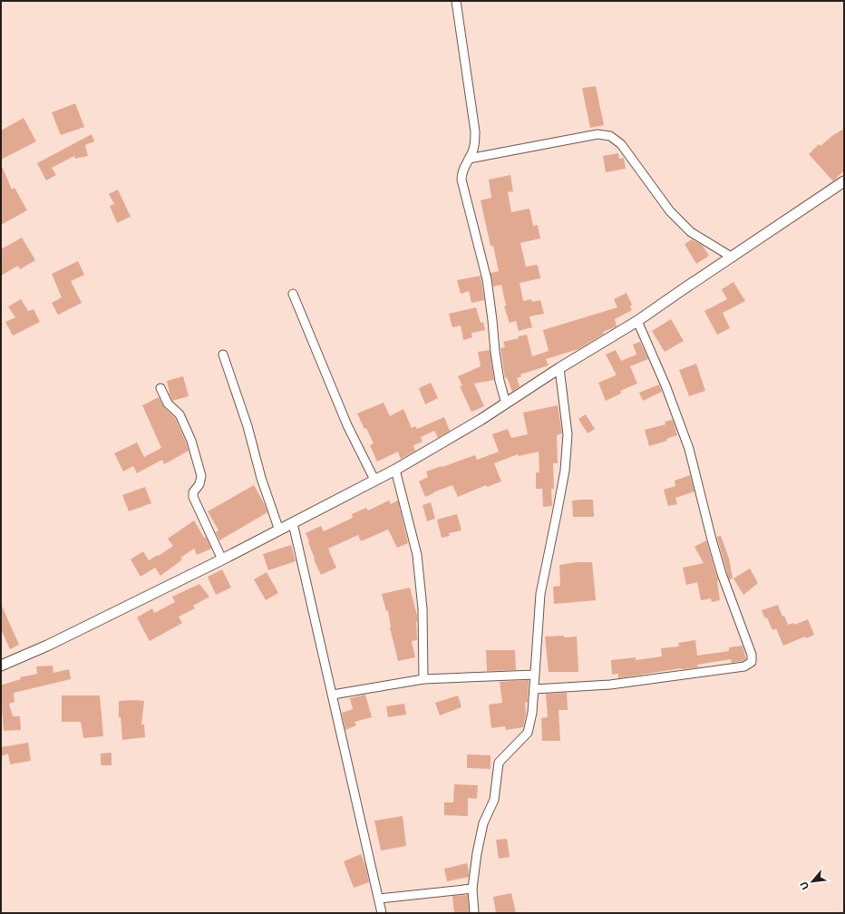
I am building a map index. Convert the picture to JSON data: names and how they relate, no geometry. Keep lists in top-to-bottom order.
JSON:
{
  "north": "bottom left"
}
